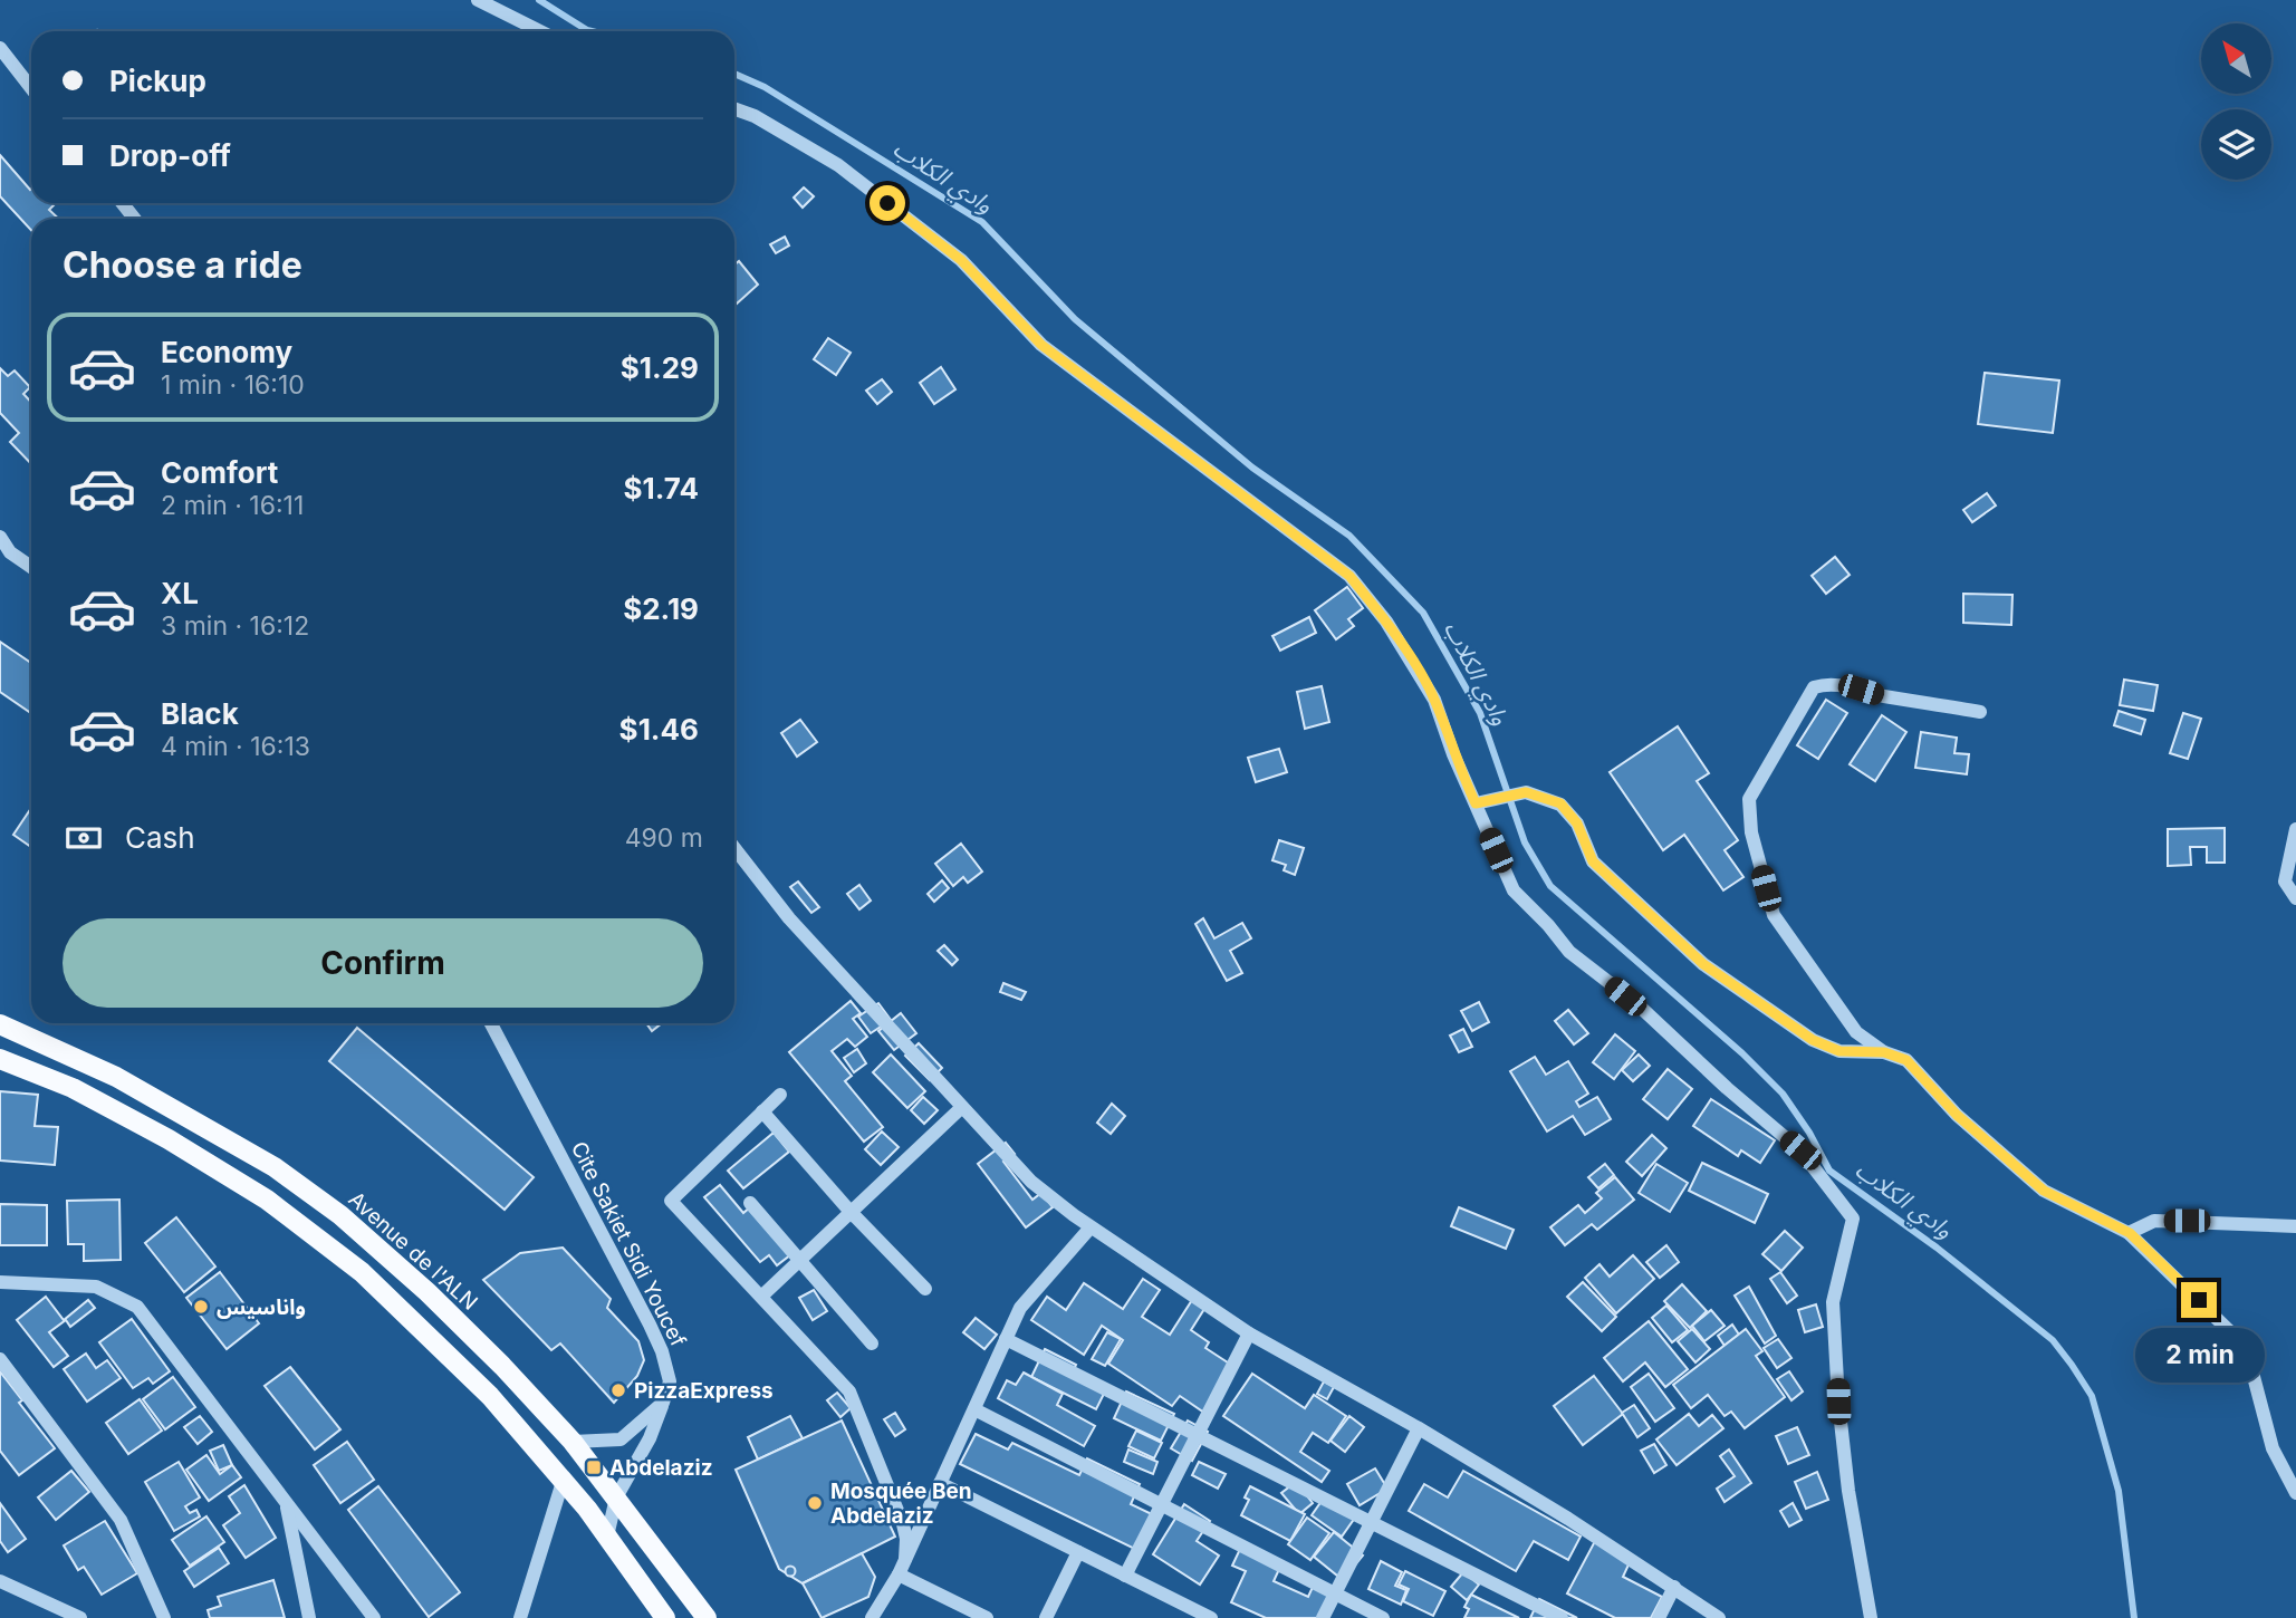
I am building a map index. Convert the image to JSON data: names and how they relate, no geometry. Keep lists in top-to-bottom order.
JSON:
{
  "streets": {
    "main road": ["Avenue de l'ALN"],
    "street": ["Cite Sakiet Sidi Youcef"]
  },
  "crossings": [
    ["Cite Sakiet Sidi Youcef", "Avenue de l'ALN"]
  ],
  "water": ["وادي الكلاب"],
  "places": {
    "other": ["واناسيس", "PizzaExpress", "Mosquée Ben Abdelaziz"],
    "transit": ["Abdelaziz"]
  },
  "north": "top left",
  "page": {
    "banner": ["Pickup", "Drop-off"],
    "heading": "Choose a ride",
    "list": [
      {
        "name": "Economy",
        "note": "1 min · 16:10",
        "value": "$1.29"
      },
      {
        "name": "Comfort",
        "note": "2 min · 16:11",
        "value": "$1.74"
      },
      {
        "name": "XL",
        "note": "3 min · 16:12",
        "value": "$2.19"
      },
      {
        "name": "Black",
        "note": "4 min · 16:13",
        "value": "$1.46"
      }
    ],
    "pay": ["Cash", "490 m"],
    "buttons": "Confirm",
    "bubble": "2 min"
  }
}
